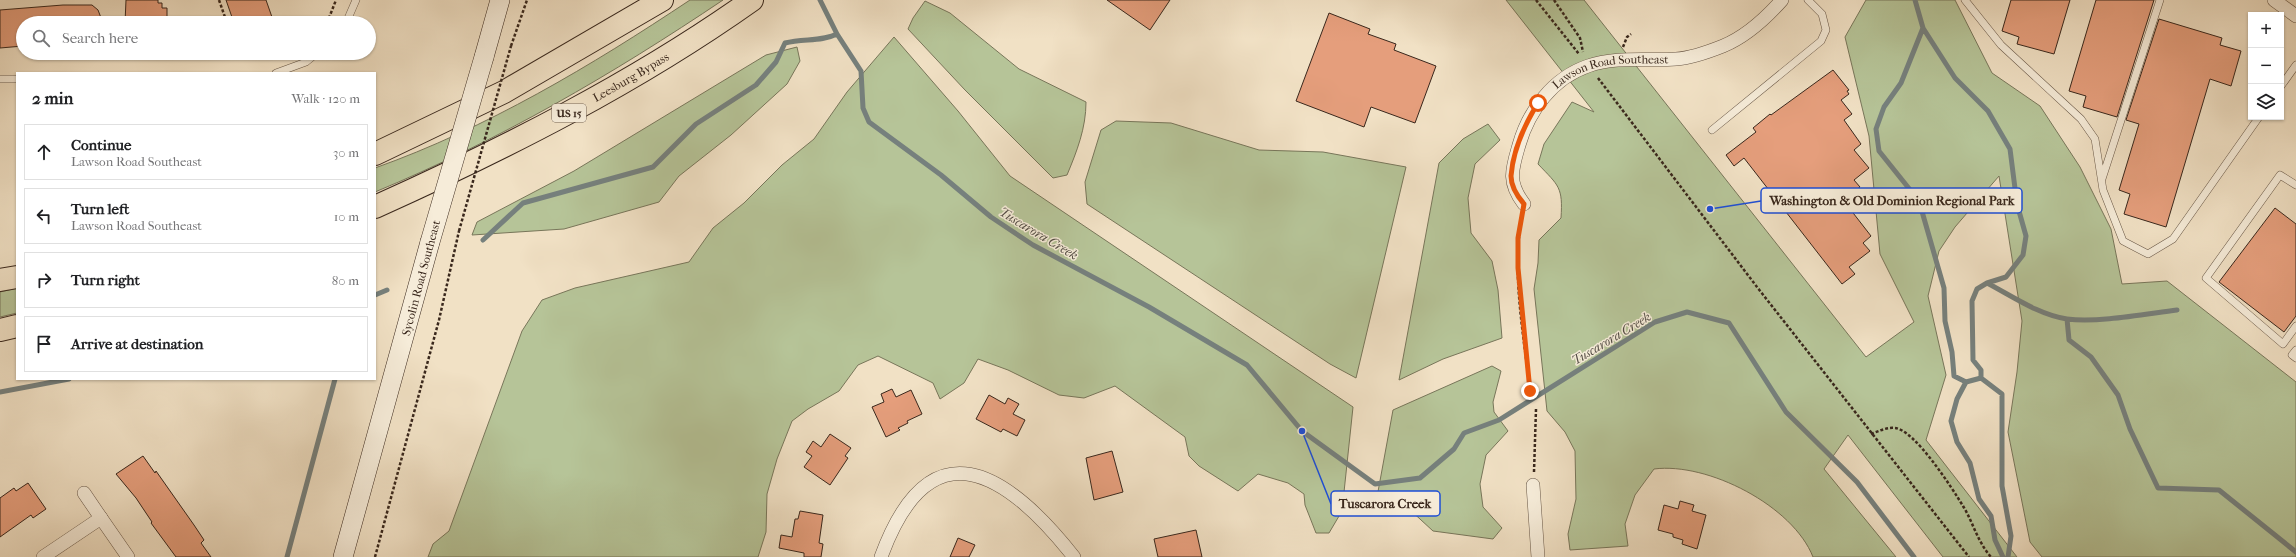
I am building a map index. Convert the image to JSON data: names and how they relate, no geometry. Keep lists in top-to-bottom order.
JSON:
{
  "streets": {
    "highway": ["Leesburg Bypass", "US 15"],
    "main road": ["Sycolin Road Southeast"],
    "street": ["Lawson Road Southeast"]
  },
  "water": ["Tuscarora Creek"],
  "places": ["Washington & Old Dominion Regional Park", "Tuscarora Creek"],
  "page": {
    "map_buttons": ["+", "−"],
    "search": "Search here",
    "heading": ["2 min", "Walk · 120 m"],
    "list": [
      ["Continue", "Lawson Road Southeast", "30 m"],
      ["Turn left", "Lawson Road Southeast", "10 m"],
      ["Turn right", "80 m"],
      "Arrive at destination"
    ]
  }
}
